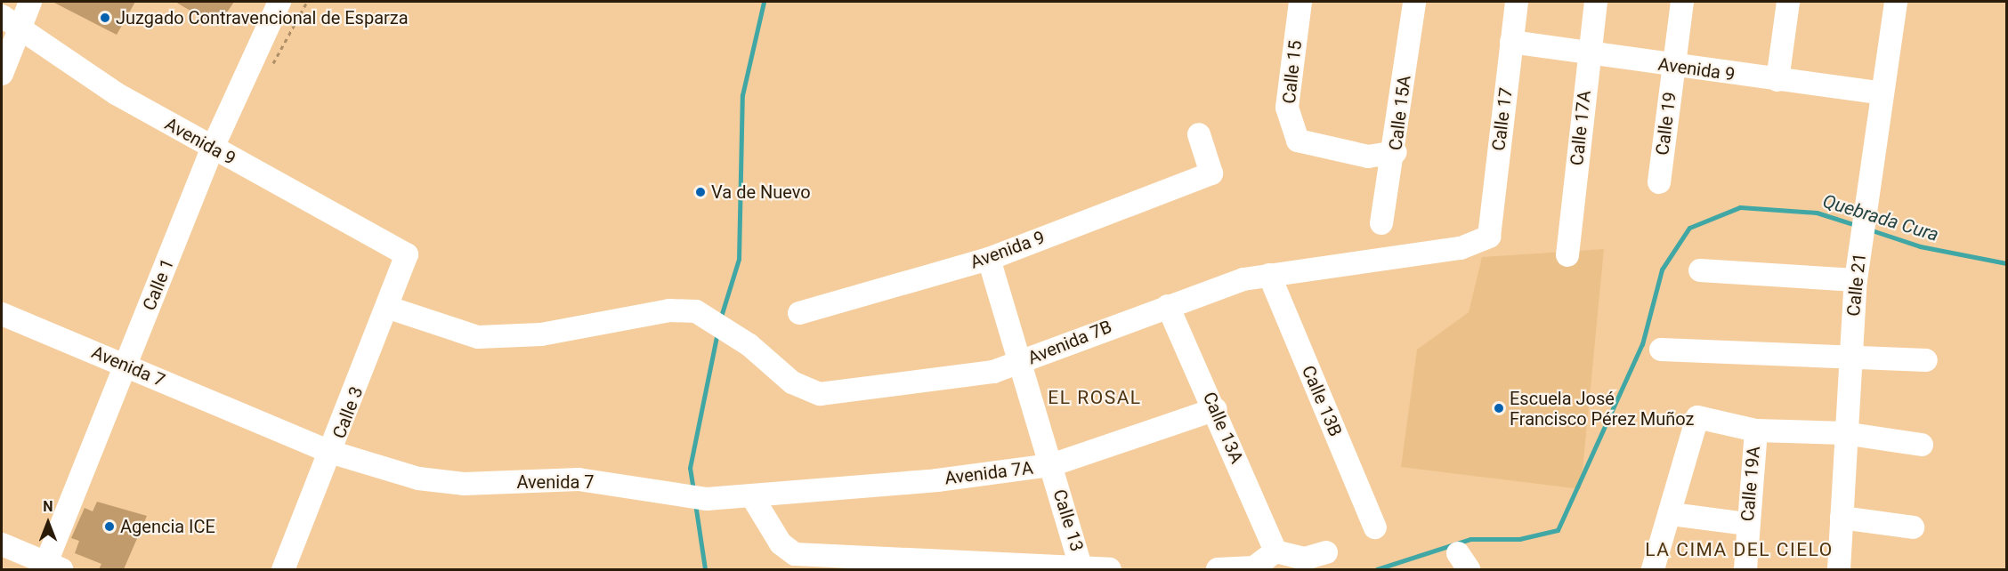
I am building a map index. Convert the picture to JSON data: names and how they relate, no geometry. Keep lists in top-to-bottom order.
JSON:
{
  "streets": {
    "street": [
      "Avenida 9",
      "Calle 15",
      "Calle 15A",
      "Calle 17",
      "Calle 19",
      "Calle 17A",
      "Calle 1",
      "Calle 21",
      "Avenida 7B",
      "Avenida 7",
      "Calle 13B",
      "Calle 3",
      "Calle 13A",
      "Avenida 7A",
      "Calle 19A",
      "Calle 13"
    ]
  },
  "crossings": [
    ["Avenida 9", "Calle 17"],
    ["Avenida 9", "Calle 19"],
    ["Avenida 9", "Calle 17A"],
    ["Avenida 9", "Calle 1"],
    ["Avenida 9", "Calle 21"],
    ["Avenida 9", "Calle 3"],
    ["Avenida 9", "Calle 13"],
    ["Calle 15", "Calle 15A"],
    ["Calle 17", "Avenida 7B"],
    ["Calle 1", "Avenida 7"],
    ["Avenida 7B", "Calle 13B"],
    ["Avenida 7B", "Calle 3"],
    ["Avenida 7B", "Calle 13A"],
    ["Avenida 7B", "Calle 13"],
    ["Avenida 7", "Calle 3"],
    ["Avenida 7", "Avenida 7A"],
    ["Calle 13A", "Avenida 7A"],
    ["Avenida 7A", "Calle 13"]
  ],
  "districts": ["EL ROSAL", "LA CIMA DEL CIELO"],
  "water": ["Quebrada Cura"],
  "places": [
    "Juzgado Contravencional de Esparza",
    "Va de Nuevo",
    "Escuela José Francisco Pérez Muñoz",
    "Agencia ICE"
  ],
  "north": "top"
}
